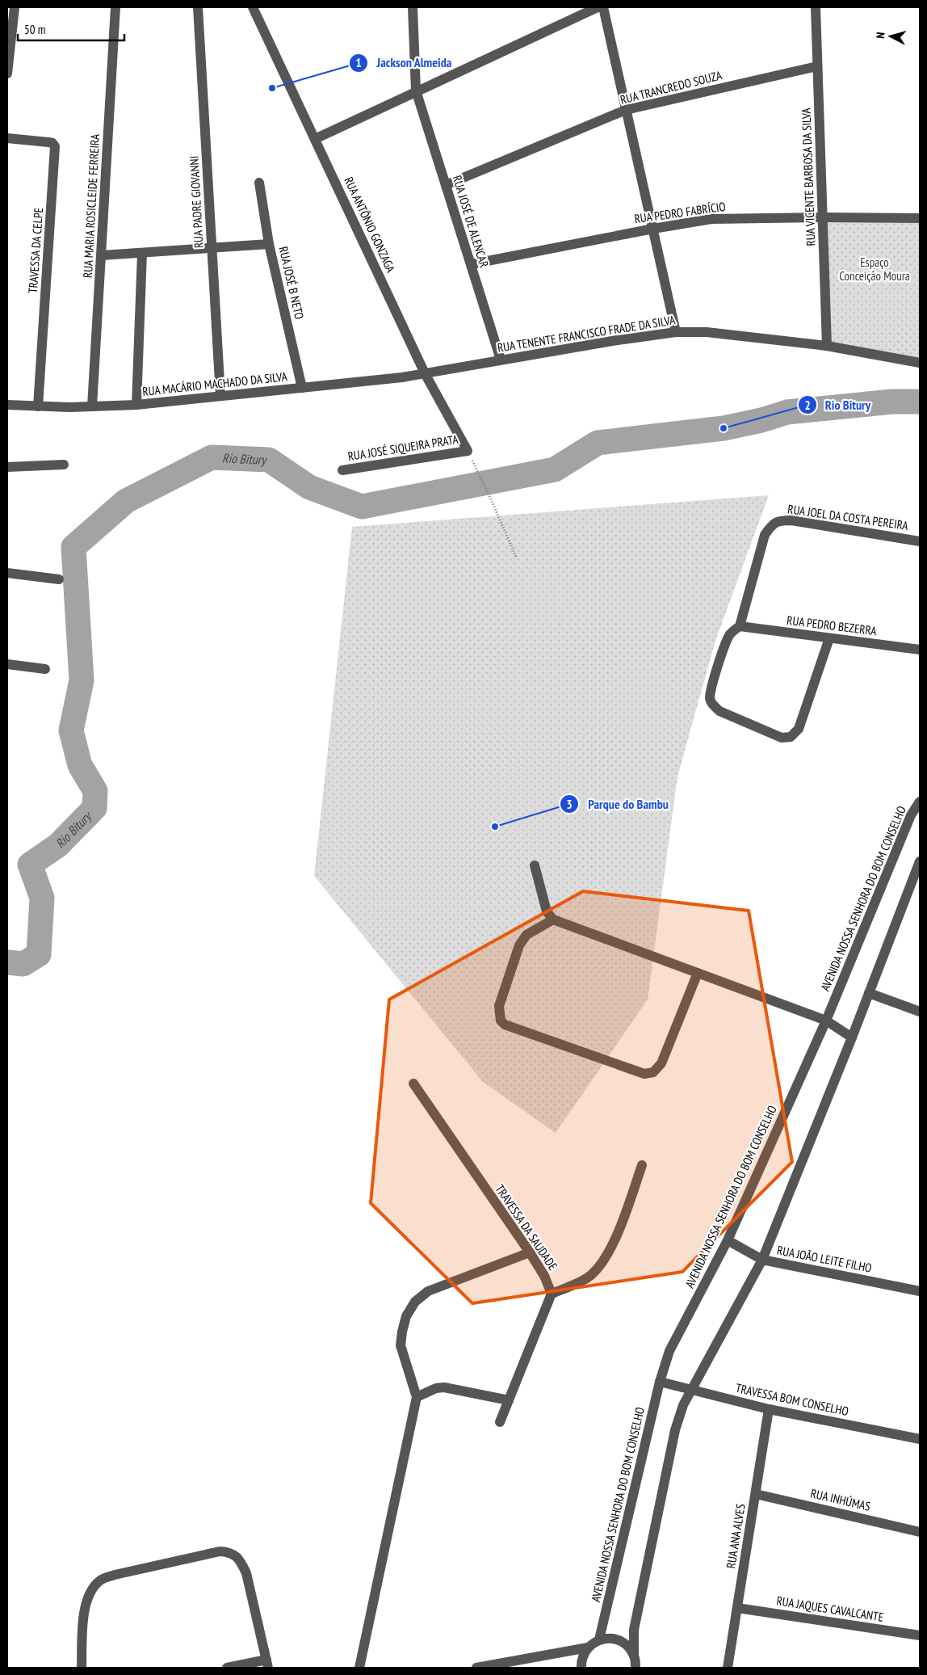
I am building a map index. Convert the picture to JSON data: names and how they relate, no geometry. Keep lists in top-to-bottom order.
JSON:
{
  "streets": {
    "street": [
      "RUA TRANCREDO SOUZA",
      "RUA VICENTE BARBOSA DA SILVA",
      "RUA PADRE GIOVANNI",
      "RUA MARIA ROSICLEIDE FERREIRA",
      "RUA PEDRO FABRÍCIO",
      "RUA JOSÉ DE ALENCAR",
      "RUA ANTÔNIO GONZAGA",
      "TRAVESSA DA CELPE",
      "RUA JOSÉ B NETO",
      "RUA TENENTE FRANCISCO FRADE DA SILVA",
      "RUA MACÁRIO MACHADO DA SILVA",
      "RUA JOSÉ SIQUEIRA PRATA",
      "RUA JOEL DA COSTA PEREIRA",
      "RUA PEDRO BEZERRA",
      "AVENIDA NOSSA SENHORA DO BOM CONSELHO",
      "TRAVESSA DA SAUDADE",
      "RUA JOÃO LEITE FILHO",
      "TRAVESSA BOM CONSELHO",
      "RUA INHÚMAS",
      "RUA ANA ALVES",
      "RUA JAQUES CAVALCANTE"
    ]
  },
  "crossings": [
    ["RUA TRANCREDO SOUZA", "RUA VICENTE BARBOSA DA SILVA"],
    ["RUA TRANCREDO SOUZA", "RUA JOSÉ DE ALENCAR"],
    ["RUA VICENTE BARBOSA DA SILVA", "RUA PEDRO FABRÍCIO"],
    ["RUA VICENTE BARBOSA DA SILVA", "RUA TENENTE FRANCISCO FRADE DA SILVA"],
    ["RUA PADRE GIOVANNI", "RUA MACÁRIO MACHADO DA SILVA"],
    ["RUA MARIA ROSICLEIDE FERREIRA", "RUA MACÁRIO MACHADO DA SILVA"],
    ["RUA PEDRO FABRÍCIO", "RUA JOSÉ DE ALENCAR"],
    ["RUA JOSÉ DE ALENCAR", "RUA TENENTE FRANCISCO FRADE DA SILVA"],
    ["RUA ANTÔNIO GONZAGA", "RUA TENENTE FRANCISCO FRADE DA SILVA"],
    ["RUA ANTÔNIO GONZAGA", "RUA MACÁRIO MACHADO DA SILVA"],
    ["RUA ANTÔNIO GONZAGA", "RUA JOSÉ SIQUEIRA PRATA"],
    ["TRAVESSA DA CELPE", "RUA MACÁRIO MACHADO DA SILVA"],
    ["RUA JOSÉ B NETO", "RUA MACÁRIO MACHADO DA SILVA"],
    ["RUA TENENTE FRANCISCO FRADE DA SILVA", "RUA MACÁRIO MACHADO DA SILVA"],
    ["RUA JOEL DA COSTA PEREIRA", "RUA PEDRO BEZERRA"],
    ["AVENIDA NOSSA SENHORA DO BOM CONSELHO", "RUA JOÃO LEITE FILHO"],
    ["AVENIDA NOSSA SENHORA DO BOM CONSELHO", "TRAVESSA BOM CONSELHO"],
    ["TRAVESSA BOM CONSELHO", "RUA ANA ALVES"],
    ["RUA INHÚMAS", "RUA ANA ALVES"],
    ["RUA ANA ALVES", "RUA JAQUES CAVALCANTE"]
  ],
  "water": ["Rio Bitury"],
  "parks": ["Espaço Conceição Moura"],
  "places": ["Jackson Almeida", "Rio Bitury", "Parque do Bambu"],
  "scale_bar": "50 m",
  "north": "left"
}
